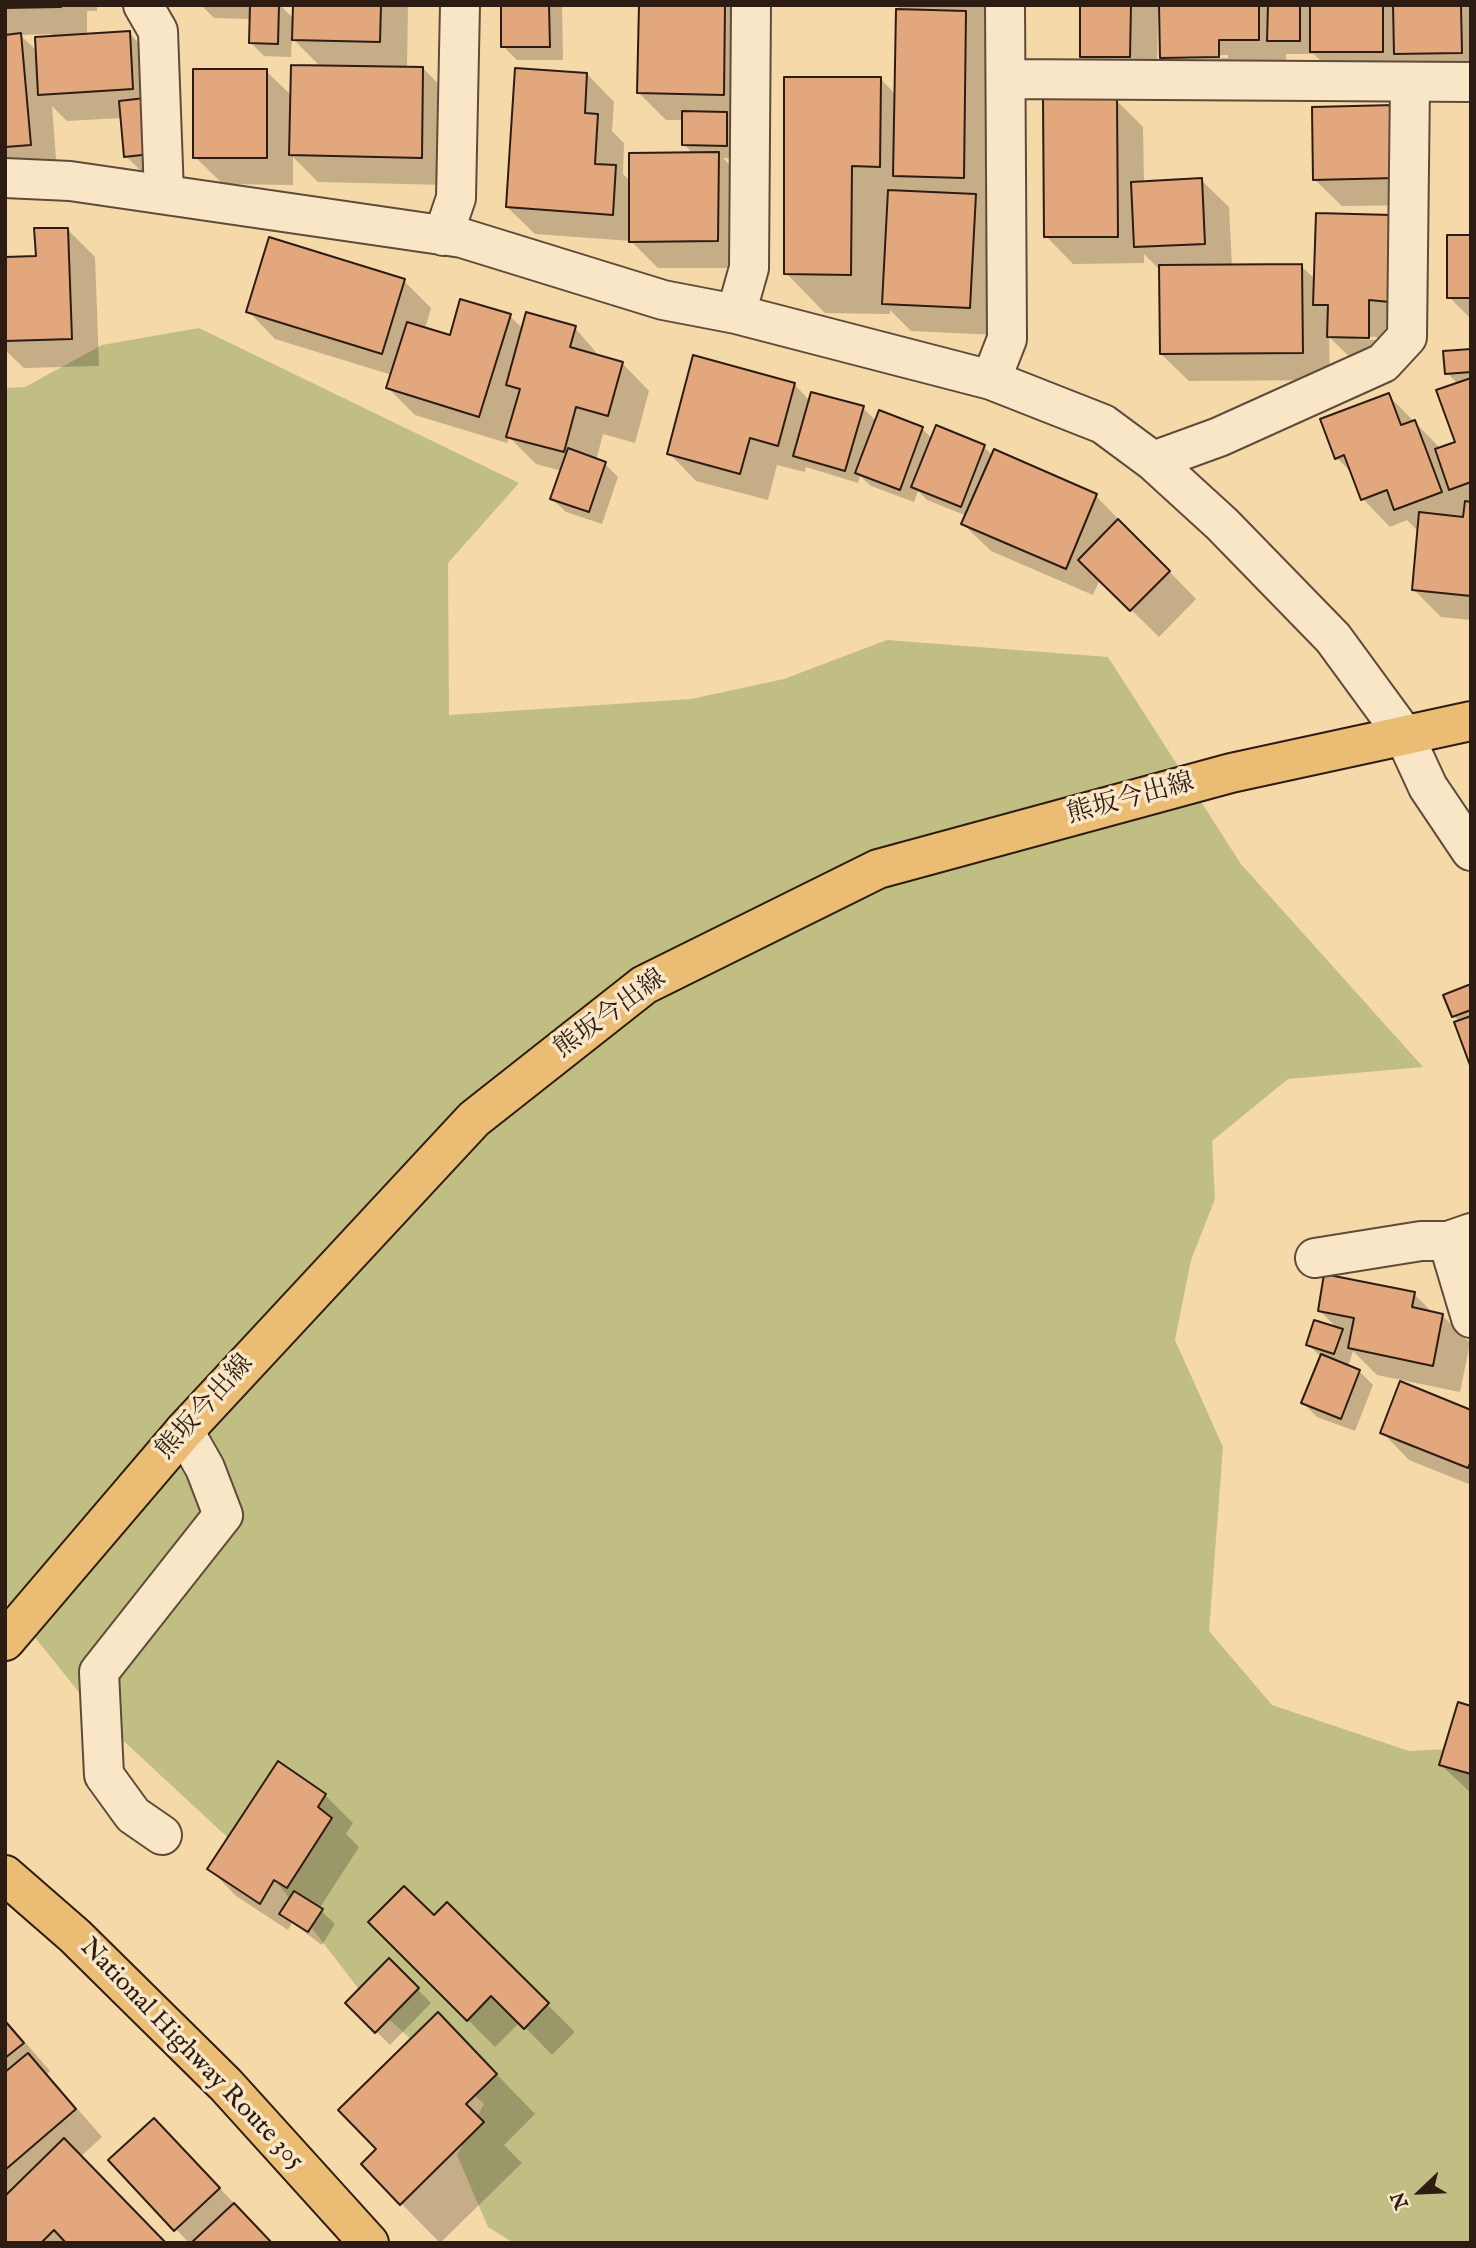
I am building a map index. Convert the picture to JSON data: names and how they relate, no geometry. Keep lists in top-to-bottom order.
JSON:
{
  "streets": {
    "main road": ["熊坂今出線", "National Highway Route 305"]
  },
  "north": "bottom left"
}
